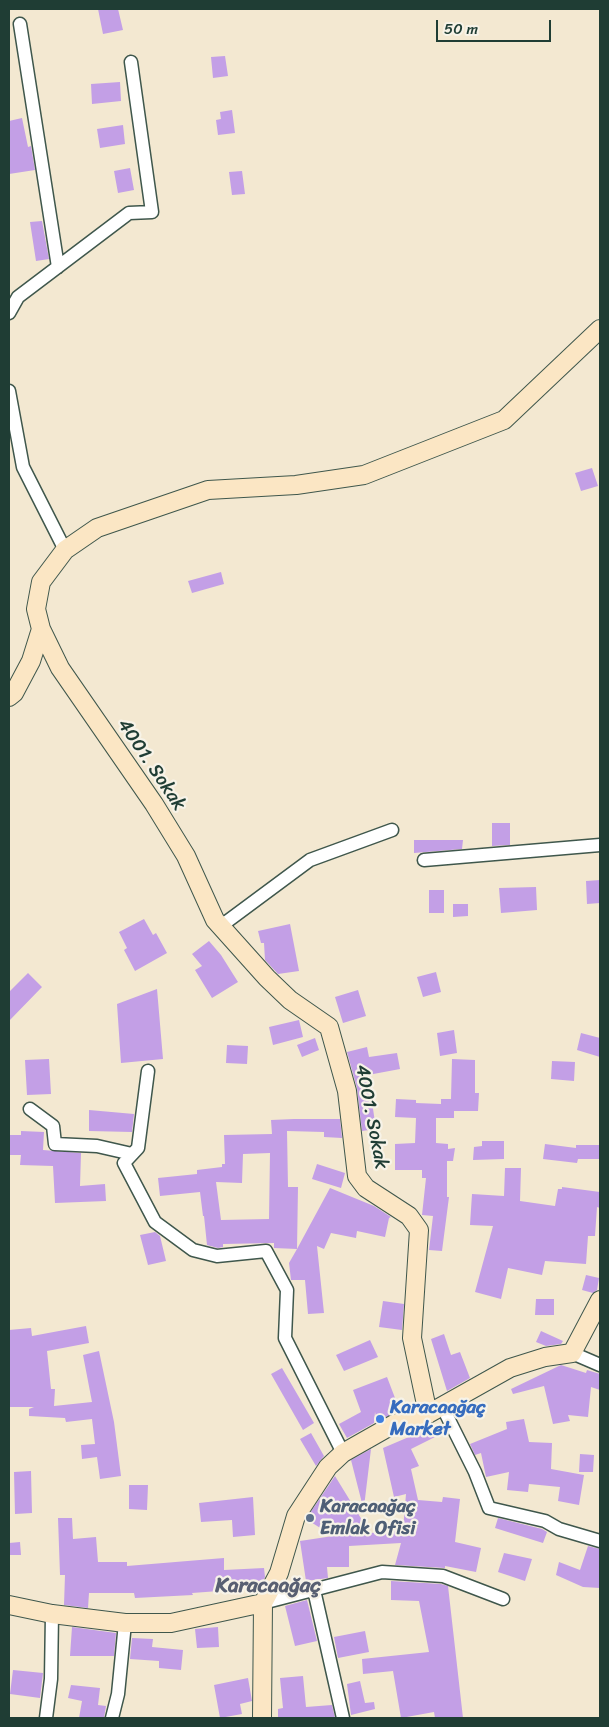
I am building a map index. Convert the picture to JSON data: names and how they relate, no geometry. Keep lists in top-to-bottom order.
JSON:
{
  "streets": {
    "street": ["4001. Sokak"]
  },
  "districts": ["Karacaağaç"],
  "places": ["Karacaağaç Market", "Karacaağaç Emlak Ofisi"],
  "scale_bar": "50 m"
}
